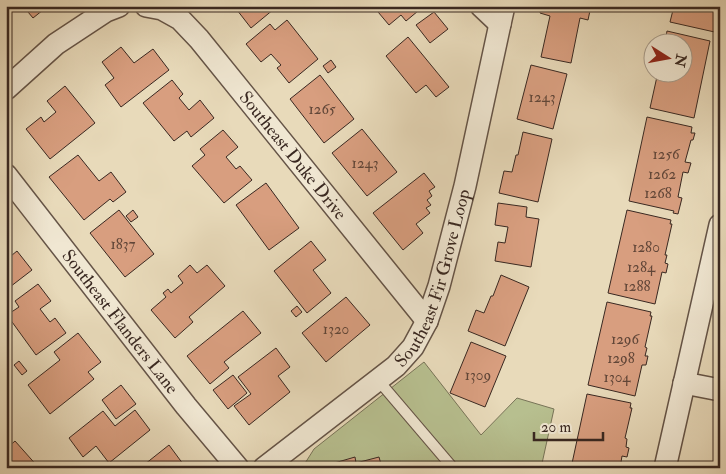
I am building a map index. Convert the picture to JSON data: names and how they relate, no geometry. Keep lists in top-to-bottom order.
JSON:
{
  "streets": {
    "street": ["Southeast Duke Drive", "Southeast Fir Grove Loop", "Southeast Flanders Lane"]
  },
  "crossings": [
    ["Southeast Duke Drive", "Southeast Fir Grove Loop"]
  ],
  "house_numbers": [
    "1243",
    "1265",
    "1256",
    "1243",
    "1262",
    "1268",
    "1837",
    "1280",
    "1284",
    "1288",
    "1320",
    "1296",
    "1298",
    "1309",
    "1304"
  ],
  "scale_bar": "20 m",
  "north": "right"
}
